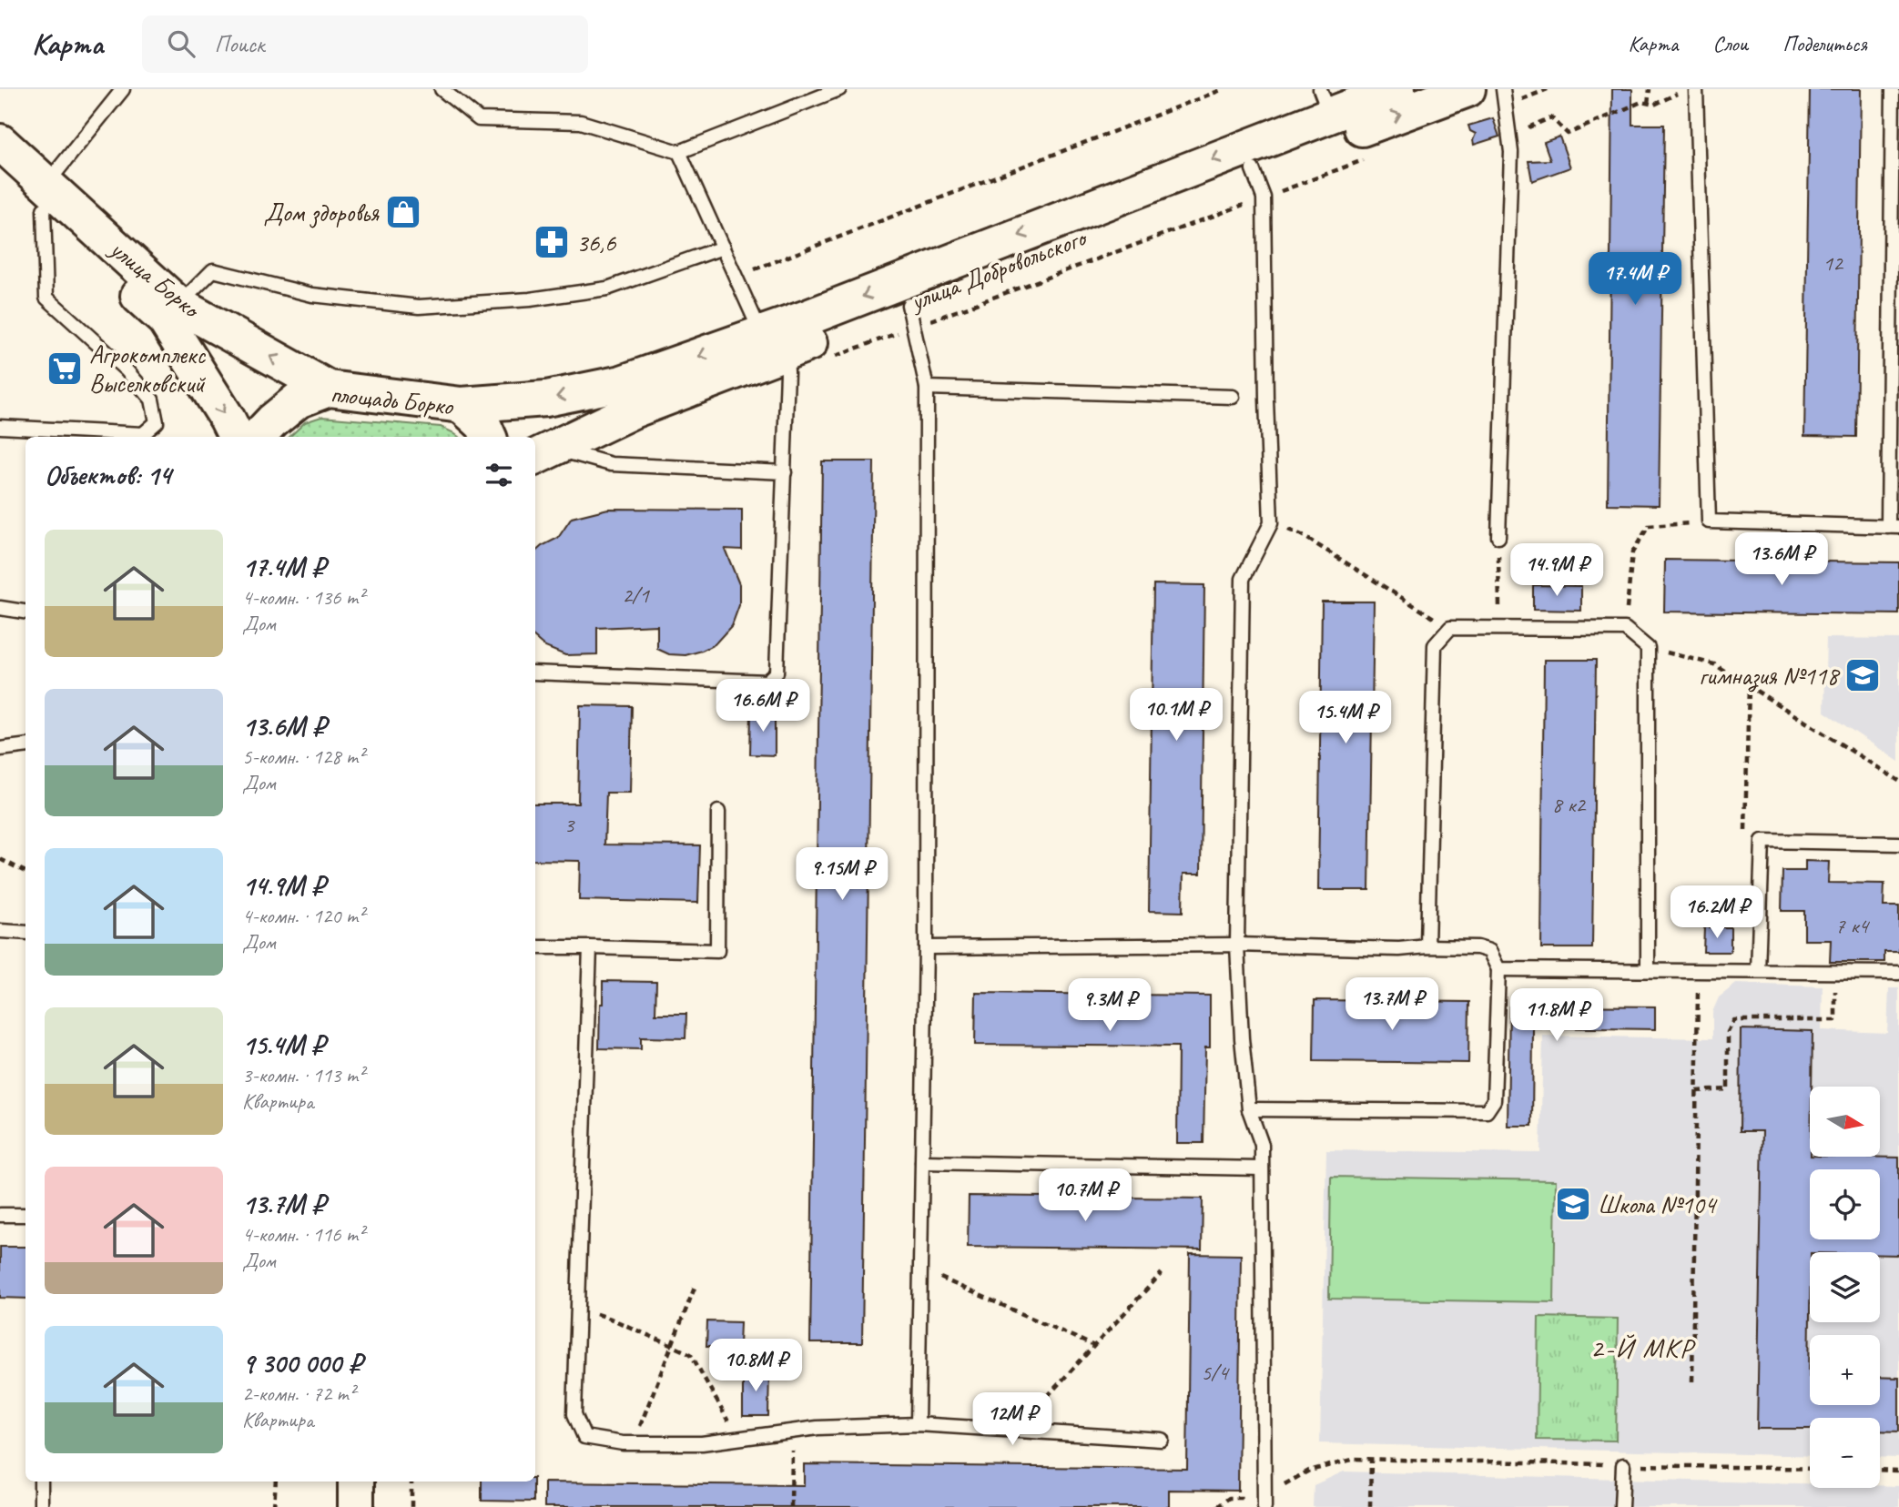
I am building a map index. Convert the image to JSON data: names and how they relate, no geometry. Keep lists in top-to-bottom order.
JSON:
{
  "streets": {
    "main road": ["улица Добровольского", "улица Борко", "площадь Борко"]
  },
  "crossings": [
    ["улица Добровольского", "площадь Борко"],
    ["улица Борко", "площадь Борко"]
  ],
  "districts": ["2-Й МКР"],
  "places": {
    "shop": ["Дом здоровья"],
    "pharmacy": ["36,6"],
    "supermarket": ["Агрокомплекс Выселковский"],
    "school or university": ["гимназия №118", "Школа №104"]
  },
  "house_numbers": [
    "12",
    "2/1",
    "8 к2",
    "3",
    "7 к4",
    "5/4"
  ],
  "north": "right",
  "page": {
    "header": "Карта",
    "search": "Поиск",
    "nav": ["Карта", "Слои", "Поделиться"],
    "price": [
      "17.4M ₽",
      "13.6M ₽",
      "14.9M ₽",
      "16.6M ₽",
      "10.1M ₽",
      "15.4M ₽",
      "9.15M ₽",
      "16.2M ₽",
      "13.7M ₽",
      "9.3M ₽",
      "11.8M ₽",
      "10.7M ₽",
      "10.8M ₽",
      "12M ₽"
    ],
    "heading": "Объектов: 14",
    "list": [
      {
        "name": "17.4M ₽",
        "note": "4-комн. · 136 m² · Дом"
      },
      {
        "name": "13.6M ₽",
        "note": "5-комн. · 128 m² · Дом"
      },
      {
        "name": "14.9M ₽",
        "note": "4-комн. · 120 m² · Дом"
      },
      {
        "name": "15.4M ₽",
        "note": "3-комн. · 113 m² · Квартира"
      },
      {
        "name": "13.7M ₽",
        "note": "4-комн. · 116 m² · Дом"
      },
      {
        "name": "9 300 000 ₽",
        "note": "2-комн. · 72 m² · Квартира"
      }
    ],
    "map_buttons": ["+", "−"]
  }
}
